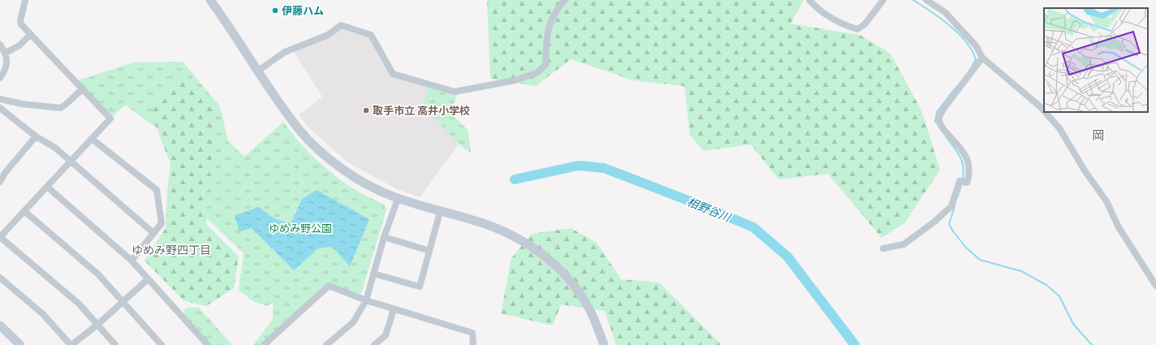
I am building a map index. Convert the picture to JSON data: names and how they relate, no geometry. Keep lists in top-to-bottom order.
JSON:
{
  "districts": ["岡", "ゆめみ野四丁目"],
  "water": ["相野谷川"],
  "parks": ["ゆめみ野公園"],
  "places": ["伊藤ハム", "取手市立 高井小学校"]
}
